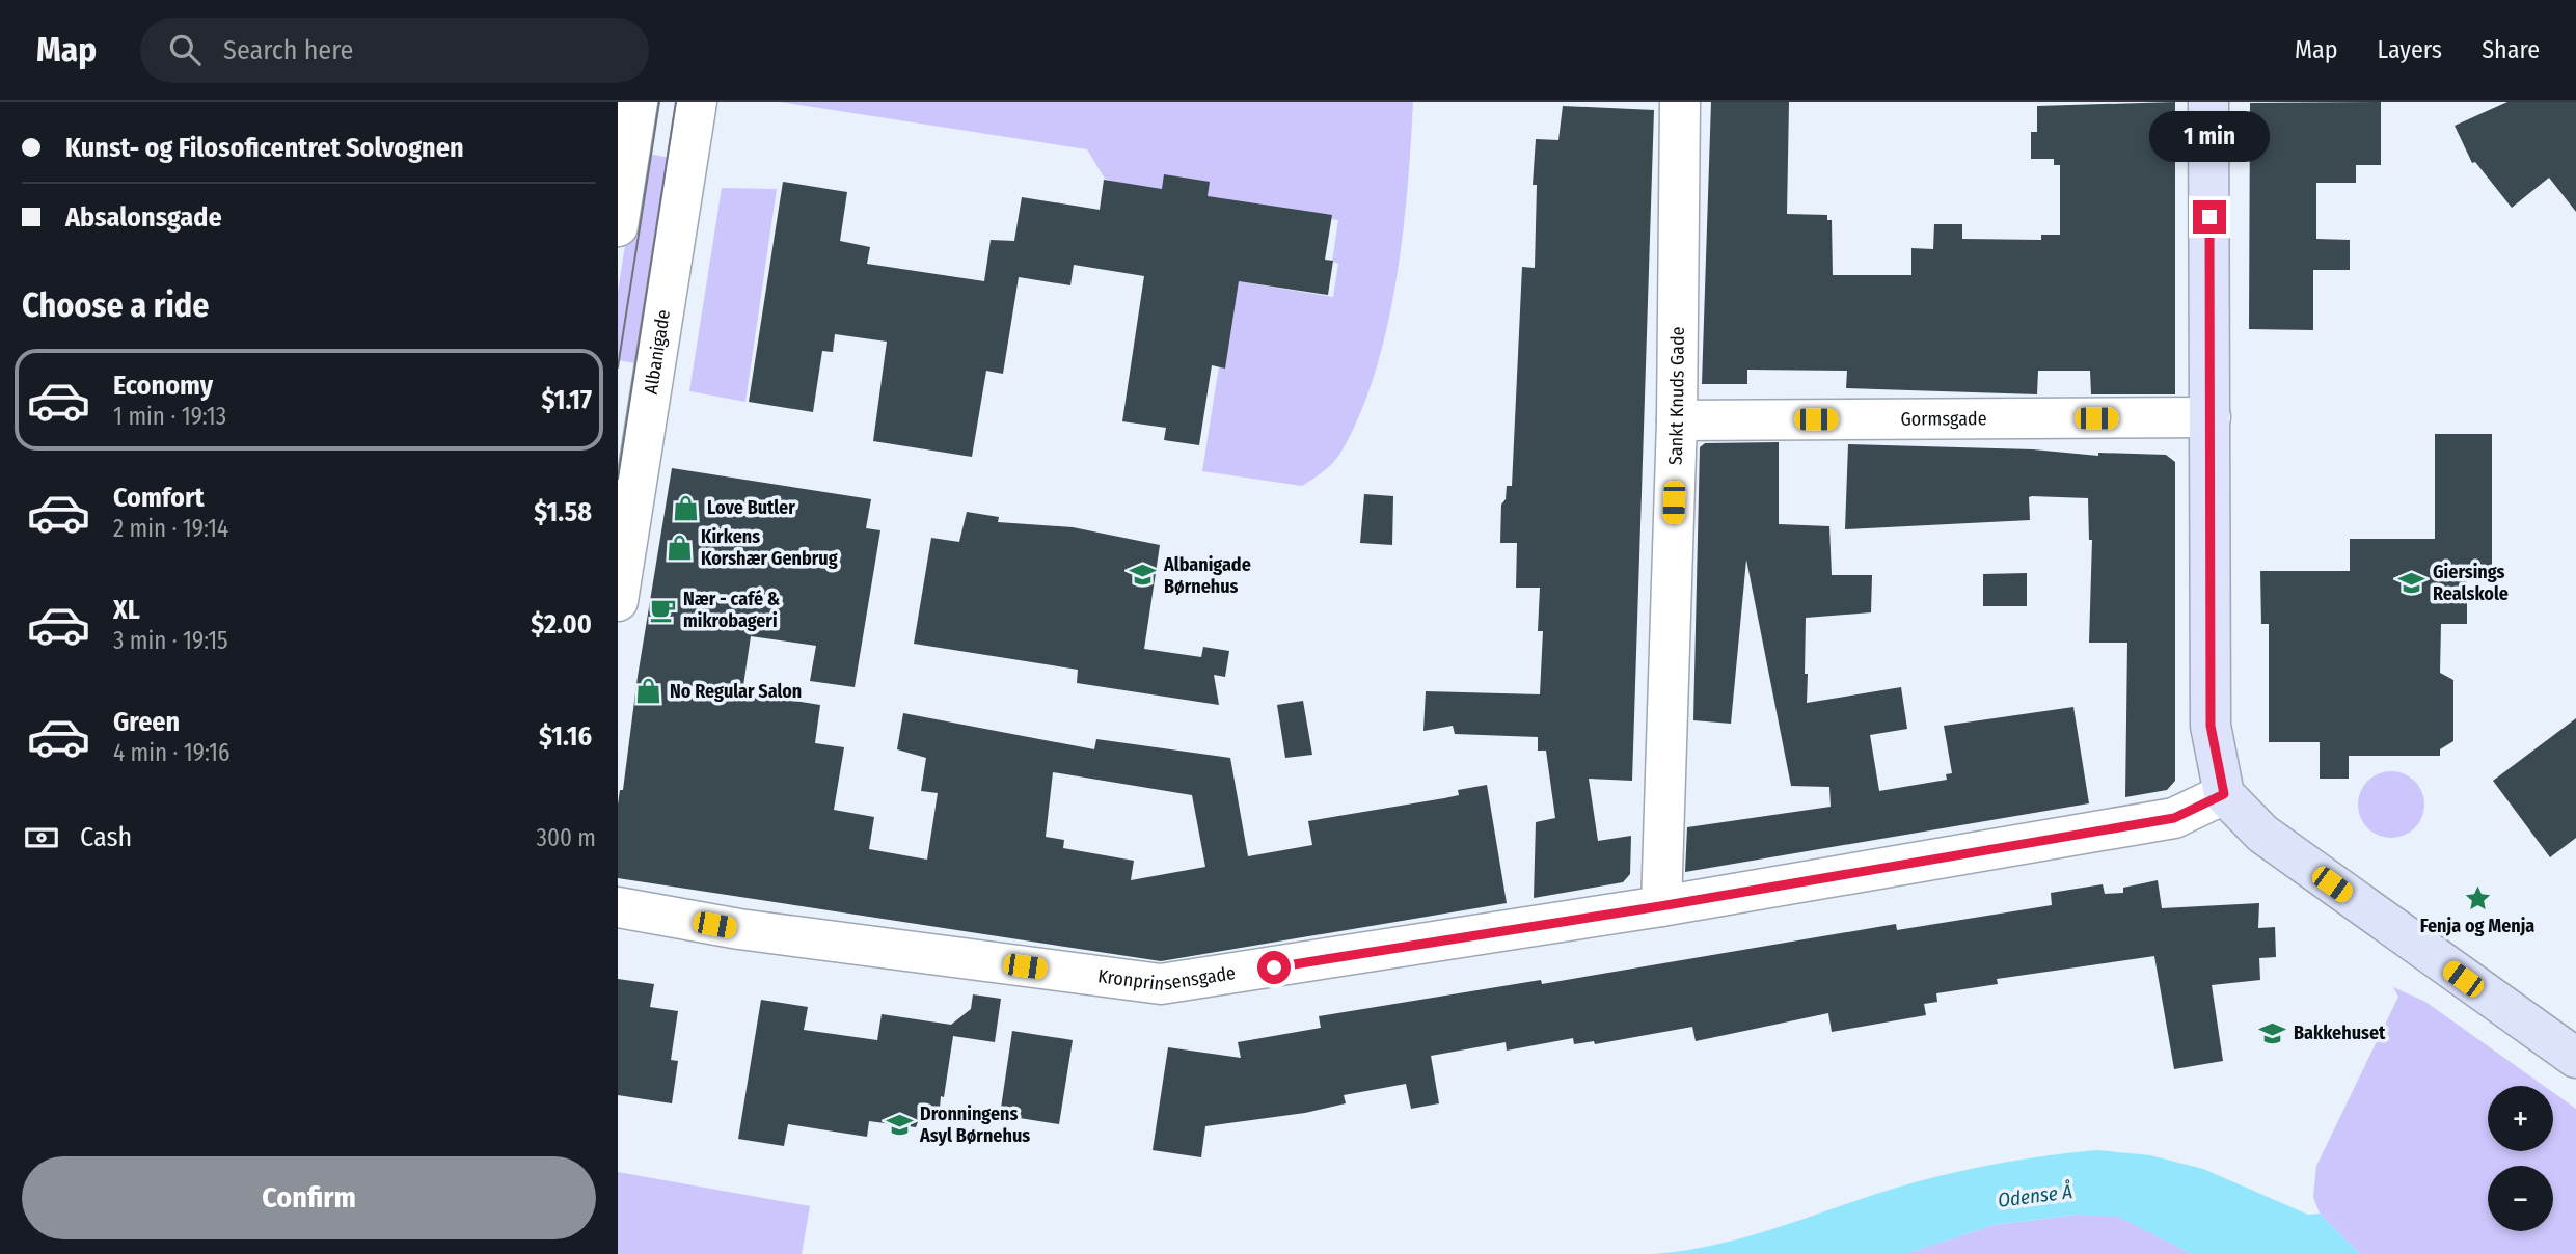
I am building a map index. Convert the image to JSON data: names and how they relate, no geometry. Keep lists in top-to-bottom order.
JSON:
{
  "streets": {
    "street": [
      "Albanigade",
      "Sankt Knuds Gade",
      "Gormsgade",
      "Kronprinsensgade"
    ]
  },
  "crossings": [
    ["Sankt Knuds Gade", "Gormsgade"],
    ["Sankt Knuds Gade", "Kronprinsensgade"]
  ],
  "water": ["Odense Å"],
  "places": {
    "shop": ["Love Butler", "Kirkens Korshær Genbrug", "No Regular Salon"],
    "school or university": [
      "Albanigade Børnehus",
      "Giersings Realskole",
      "Bakkehuset",
      "Dronningens Asyl Børnehus"
    ],
    "cafe": ["Nær - café & mikrobageri"],
    "place": ["Fenja og Menja"]
  },
  "page": {
    "header": "Map",
    "search": "Search here",
    "nav": ["Map", "Layers", "Share"],
    "banner": ["Kunst- og Filosoficentret Solvognen", "Absalonsgade"],
    "bubble": "1 min",
    "heading": "Choose a ride",
    "list": [
      {
        "name": "Economy",
        "note": "1 min · 19:13",
        "value": "$1.17"
      },
      {
        "name": "Comfort",
        "note": "2 min · 19:14",
        "value": "$1.58"
      },
      {
        "name": "XL",
        "note": "3 min · 19:15",
        "value": "$2.00"
      },
      {
        "name": "Green",
        "note": "4 min · 19:16",
        "value": "$1.16"
      }
    ],
    "pay": ["Cash", "300 m"],
    "map_buttons": ["+", "−"],
    "buttons": "Confirm"
  }
}
